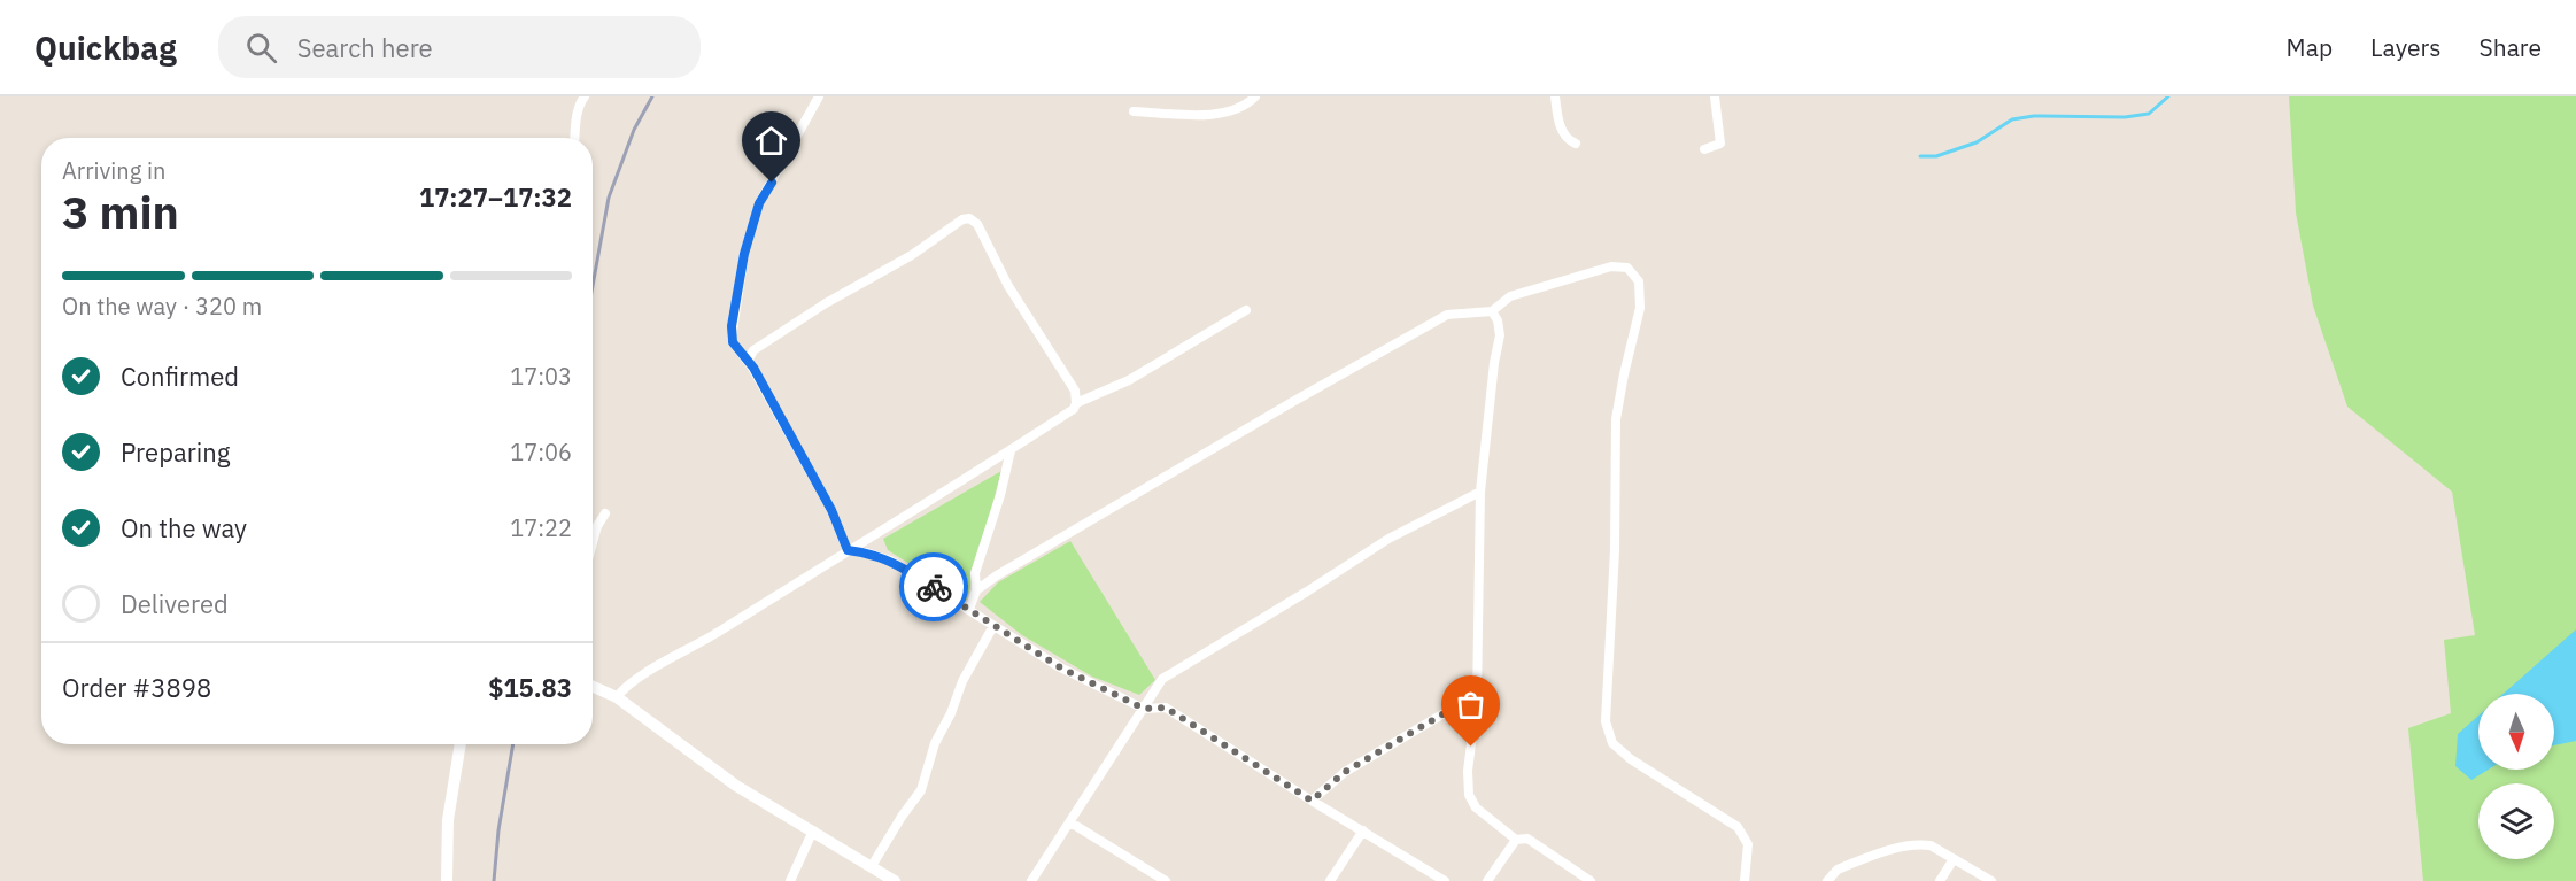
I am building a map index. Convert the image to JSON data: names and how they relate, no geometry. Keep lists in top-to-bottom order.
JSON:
{
  "north": "bottom",
  "page": {
    "header": "Quickbag",
    "search": "Search here",
    "nav": ["Map", "Layers", "Share"],
    "heading": ["3 min", "Arriving in", "17:27–17:32"],
    "panel": ["Order #3898", "$15.83"],
    "bar": "On the way · 320 m",
    "list": [
      ["Confirmed", "17:03"],
      ["Preparing", "17:06"],
      ["On the way", "17:22"],
      "Delivered"
    ]
  }
}
